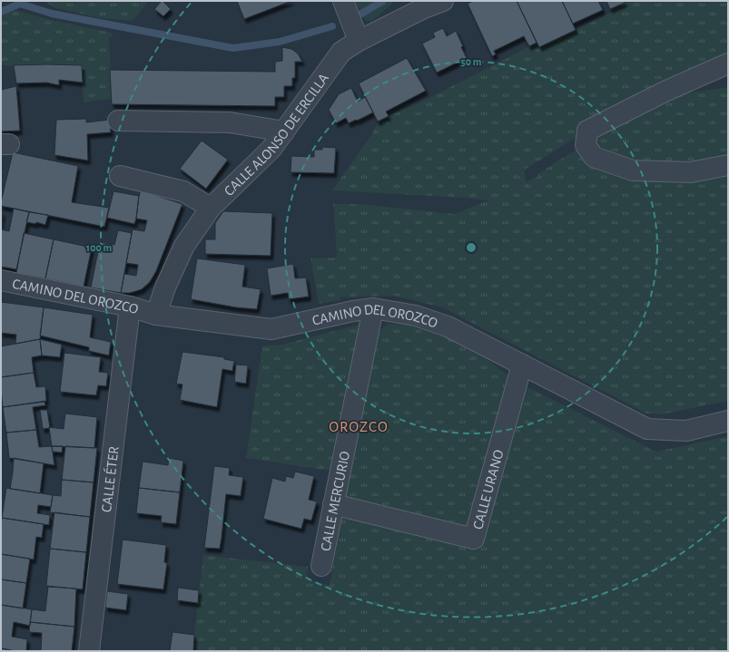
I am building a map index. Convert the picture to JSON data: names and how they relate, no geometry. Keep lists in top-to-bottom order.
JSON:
{
  "streets": {
    "street": [
      "CALLE ALONSO DE ERCILLA",
      "CAMINO DEL OROZCO",
      "CALLE ÉTER",
      "CALLE URANO",
      "CALLE MERCURIO"
    ]
  },
  "crossings": [
    ["CALLE ALONSO DE ERCILLA", "CAMINO DEL OROZCO"],
    ["CAMINO DEL OROZCO", "CALLE ÉTER"],
    ["CAMINO DEL OROZCO", "CALLE URANO"],
    ["CAMINO DEL OROZCO", "CALLE MERCURIO"],
    ["CALLE URANO", "CALLE MERCURIO"]
  ],
  "districts": ["OROZCO"],
  "rings": ["50 m", "100 m"]
}
